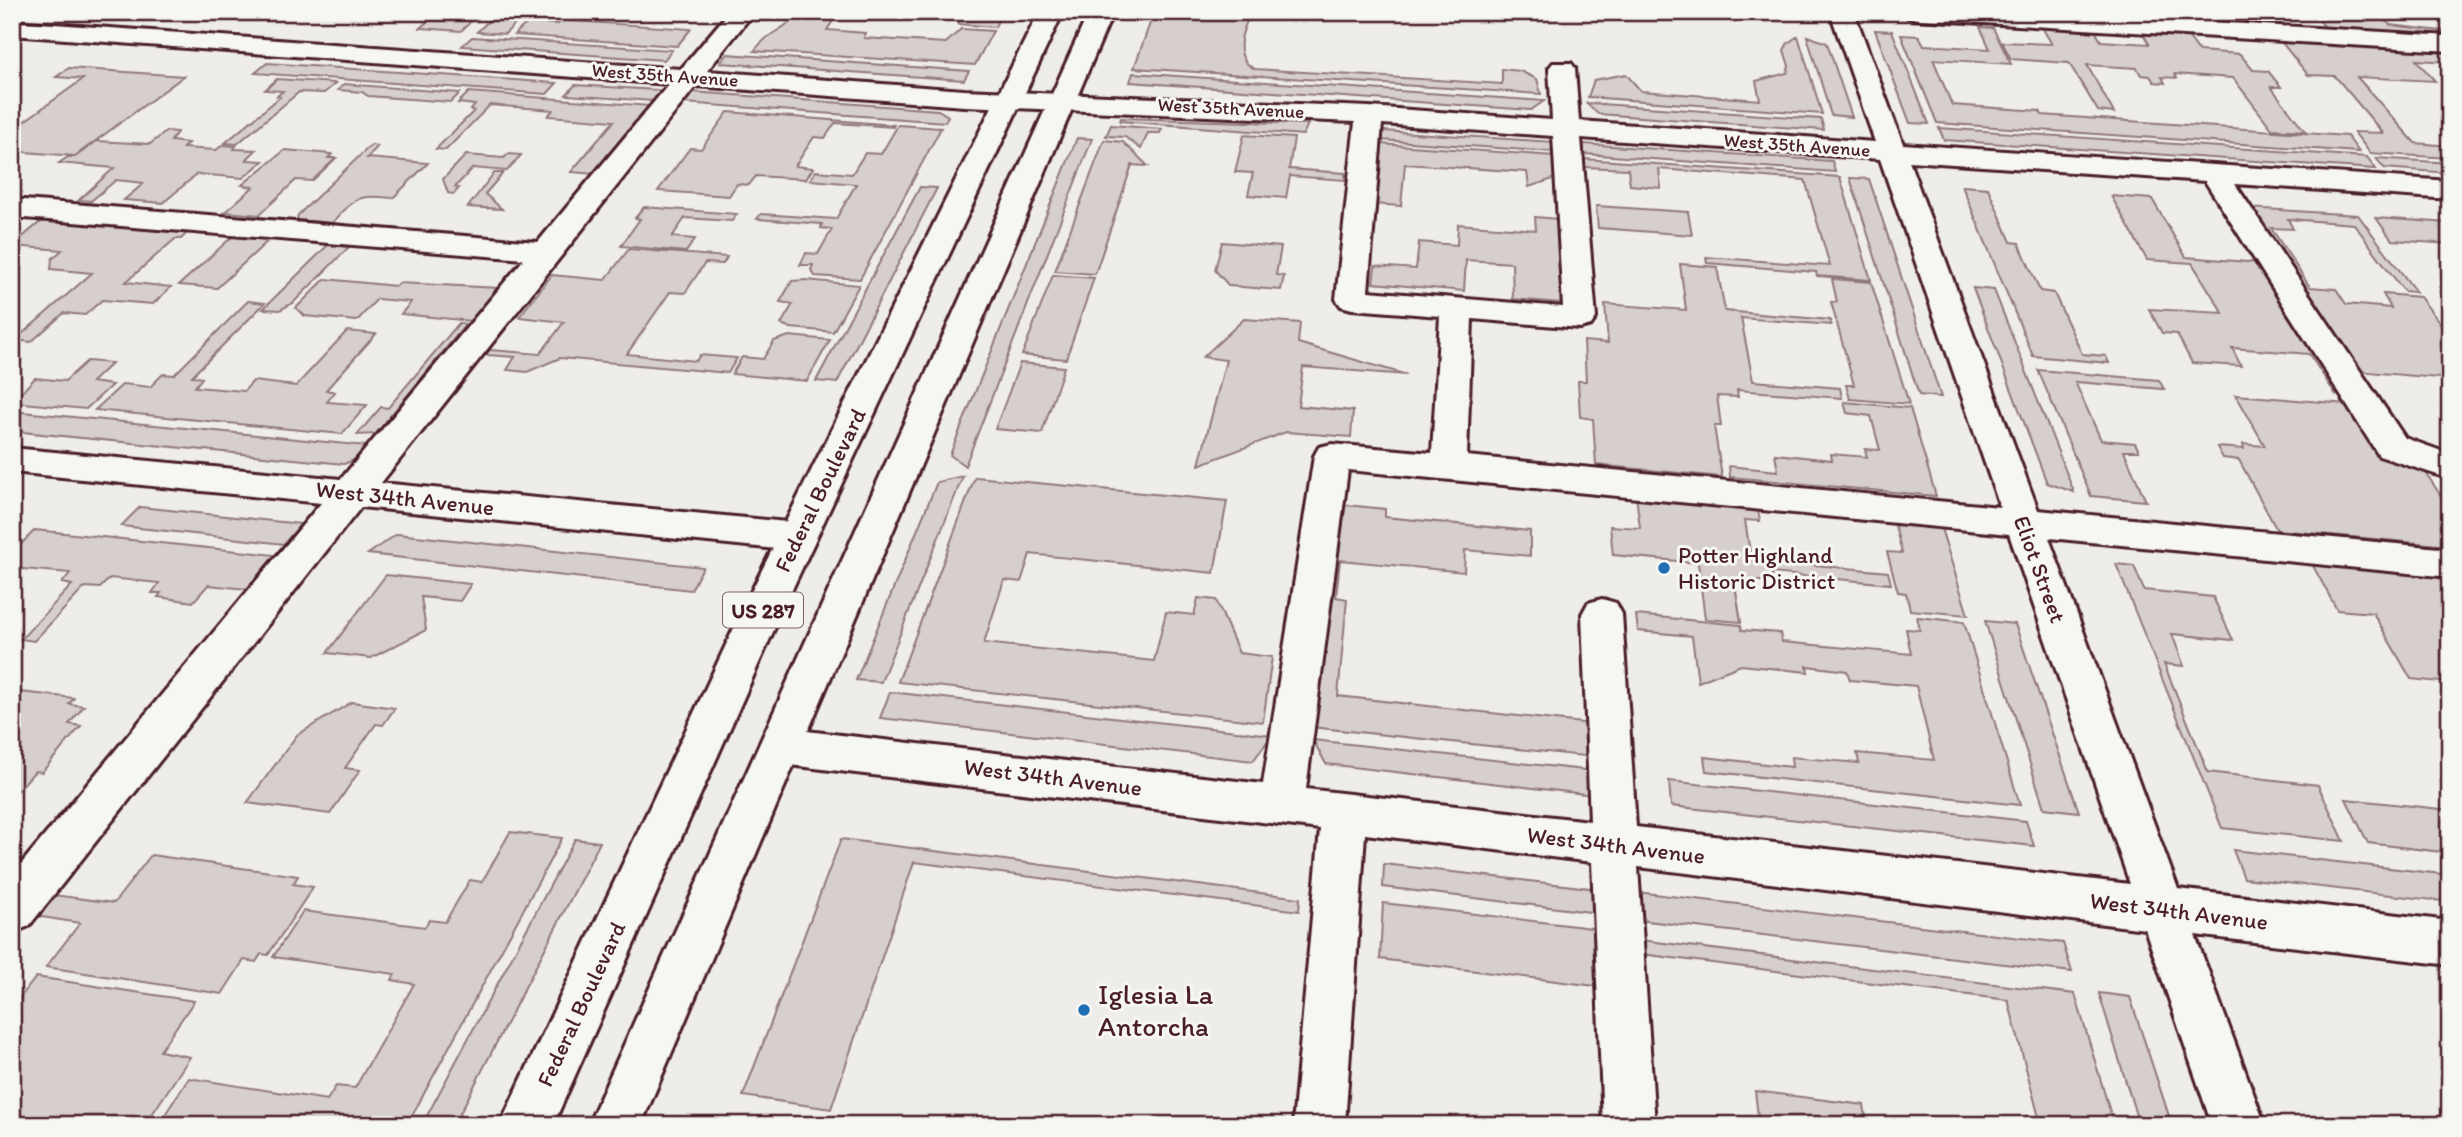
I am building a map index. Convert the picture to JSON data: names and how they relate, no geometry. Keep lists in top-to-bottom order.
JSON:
{
  "streets": {
    "street": [
      "West 35th Avenue",
      "Federal Boulevard",
      "West 34th Avenue",
      "Eliot Street",
      "US 287"
    ]
  },
  "crossings": [
    ["West 35th Avenue", "Federal Boulevard"],
    ["West 35th Avenue", "Eliot Street"],
    ["West 35th Avenue", "US 287"],
    ["Federal Boulevard", "West 34th Avenue"],
    ["West 34th Avenue", "Eliot Street"],
    ["West 34th Avenue", "US 287"]
  ],
  "places": ["Potter Highland Historic District", "Iglesia La Antorcha"]
}
